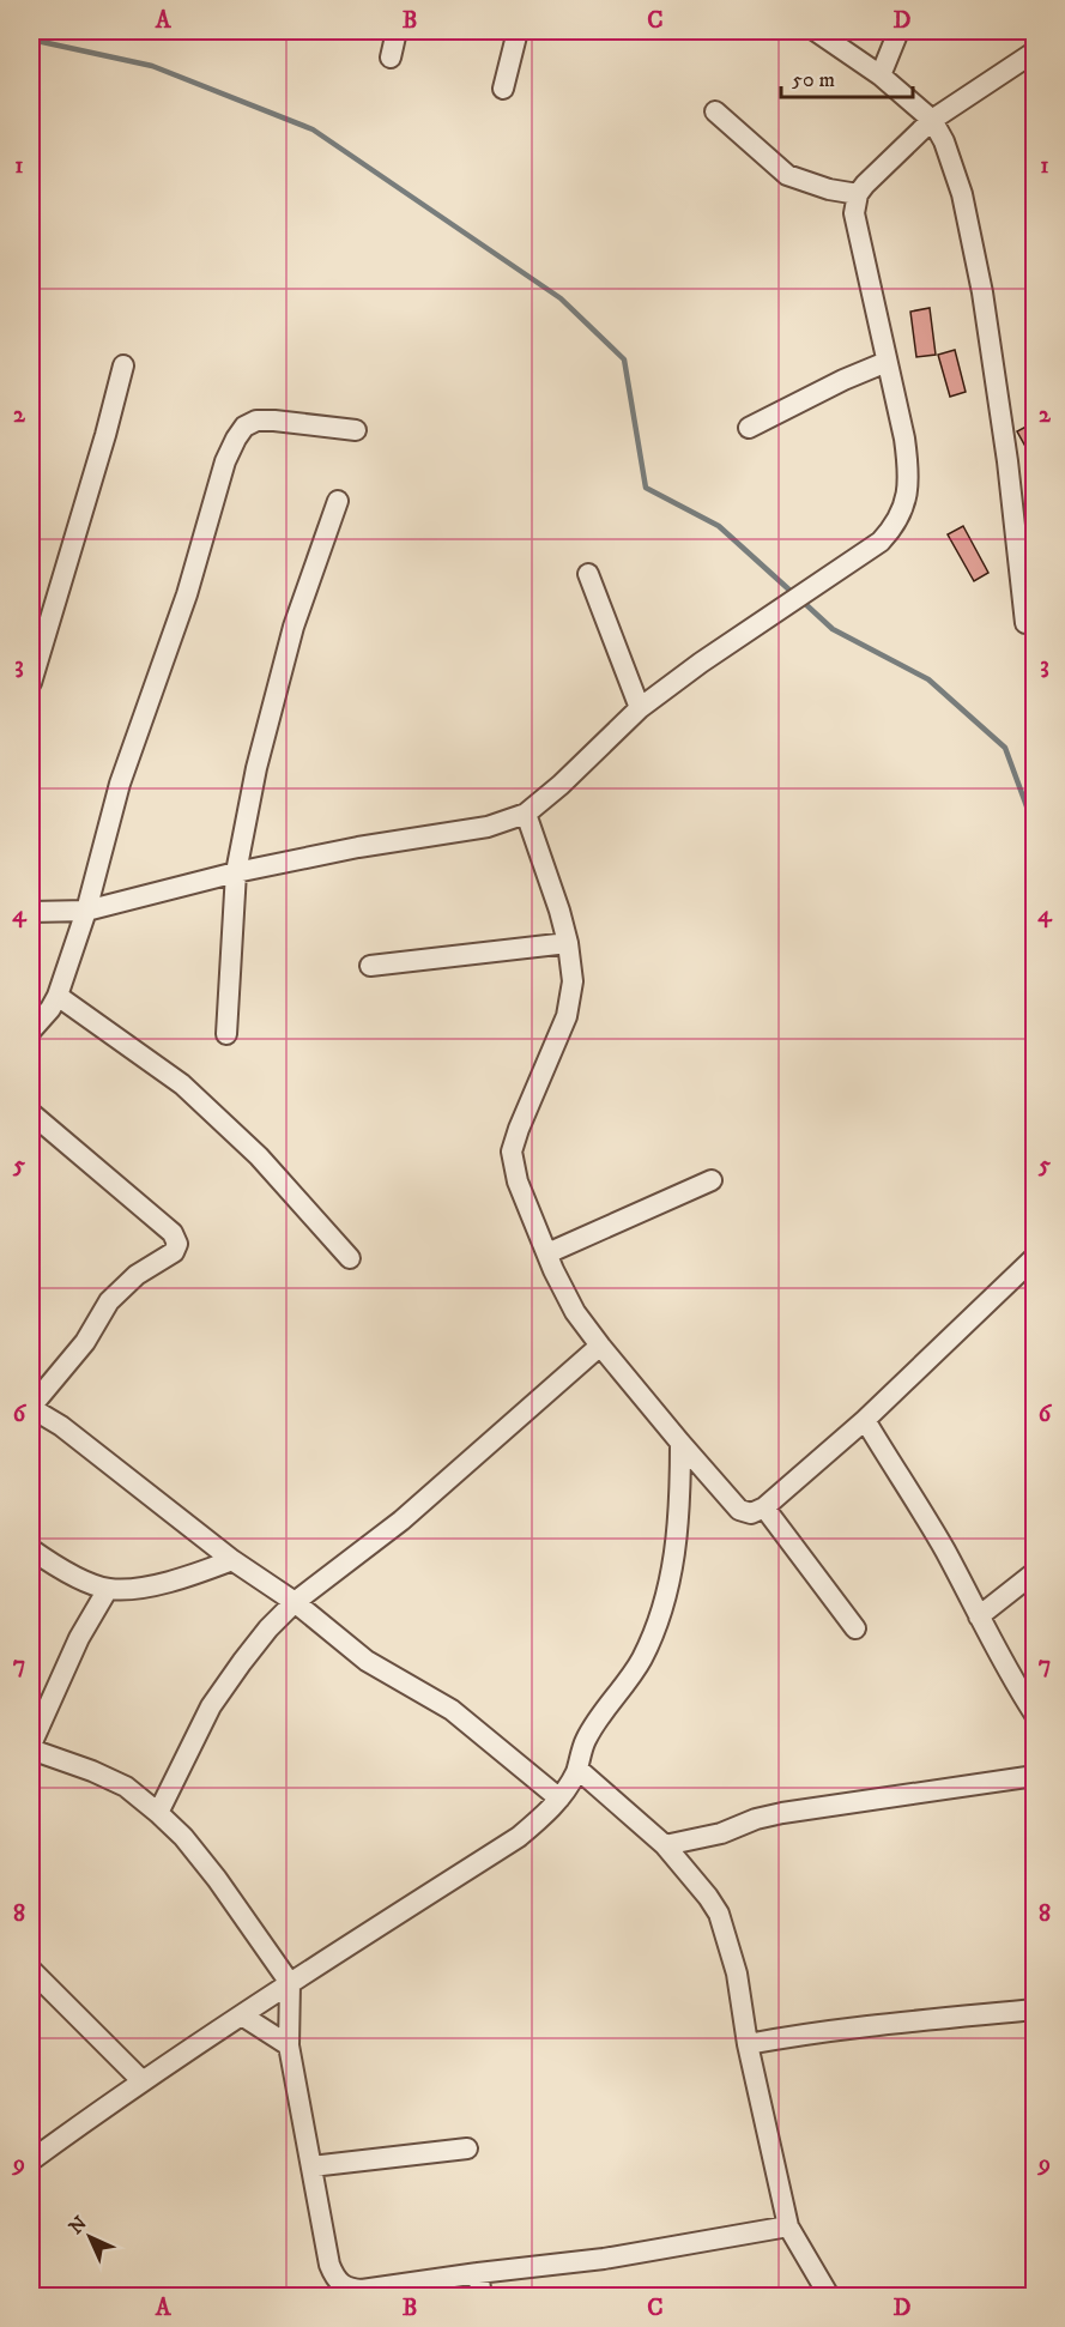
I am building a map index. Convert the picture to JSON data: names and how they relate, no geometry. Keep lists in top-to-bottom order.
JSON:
{
  "scale_bar": "50 m",
  "north": "top left",
  "grid": {
    "columns": [
      "A",
      "B",
      "C",
      "D"
    ],
    "rows": [
      "1",
      "2",
      "3",
      "4",
      "5",
      "6",
      "7",
      "8",
      "9"
    ]
  }
}
